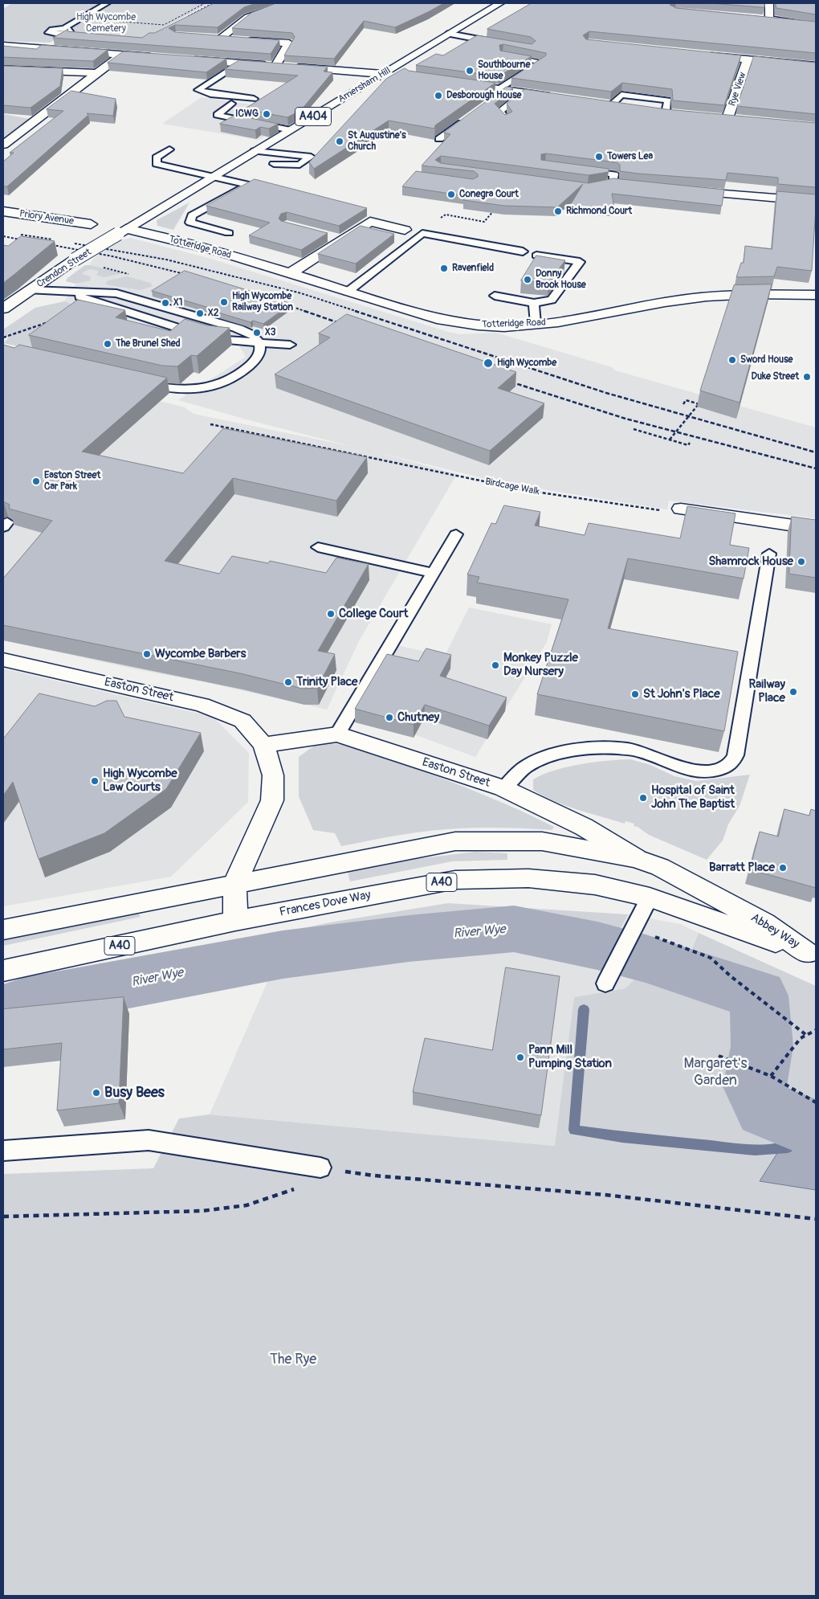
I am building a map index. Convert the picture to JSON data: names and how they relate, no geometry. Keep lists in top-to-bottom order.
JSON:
{
  "streets": {
    "street": [
      "Amersham Hill",
      "Rye View",
      "A404",
      "Priory Avenue",
      "Totteridge Road",
      "Crendon Street",
      "Easton Street",
      "A40",
      "Frances Dove Way",
      "Abbey Way"
    ],
    "path": ["Birdcage Walk"]
  },
  "crossings": [
    ["Amersham Hill", "Totteridge Road"],
    ["Amersham Hill", "Crendon Street"],
    ["Totteridge Road", "Crendon Street"],
    ["Easton Street", "A40"],
    ["Easton Street", "Abbey Way"],
    ["A40", "Abbey Way"],
    ["Frances Dove Way", "Abbey Way"]
  ],
  "water": ["River Wye"],
  "parks": ["High Wycombe Cemetery", "Margaret's Garden", "The Rye"],
  "places": [
    "Southbourne House",
    "Desborough House",
    "ICWG",
    "St Augustine's Church",
    "Towers Lea",
    "Conegra Court",
    "Richmond Court",
    "Ravenfield",
    "Donny Brook House",
    "High Wycombe Railway Station",
    "X1",
    "X2",
    "X3",
    "The Brunel Shed",
    "Sword House",
    "High Wycombe",
    "Duke Street",
    "Easton Street Car Park",
    "Shamrock House",
    "College Court",
    "Wycombe Barbers",
    "Monkey Puzzle Day Nursery",
    "Trinity Place",
    "Railway Place",
    "St John's Place",
    "Chutney",
    "High Wycombe Law Courts",
    "Hospital of Saint John The Baptist",
    "Barratt Place",
    "Pann Mill Pumping Station",
    "Busy Bees"
  ]
}
